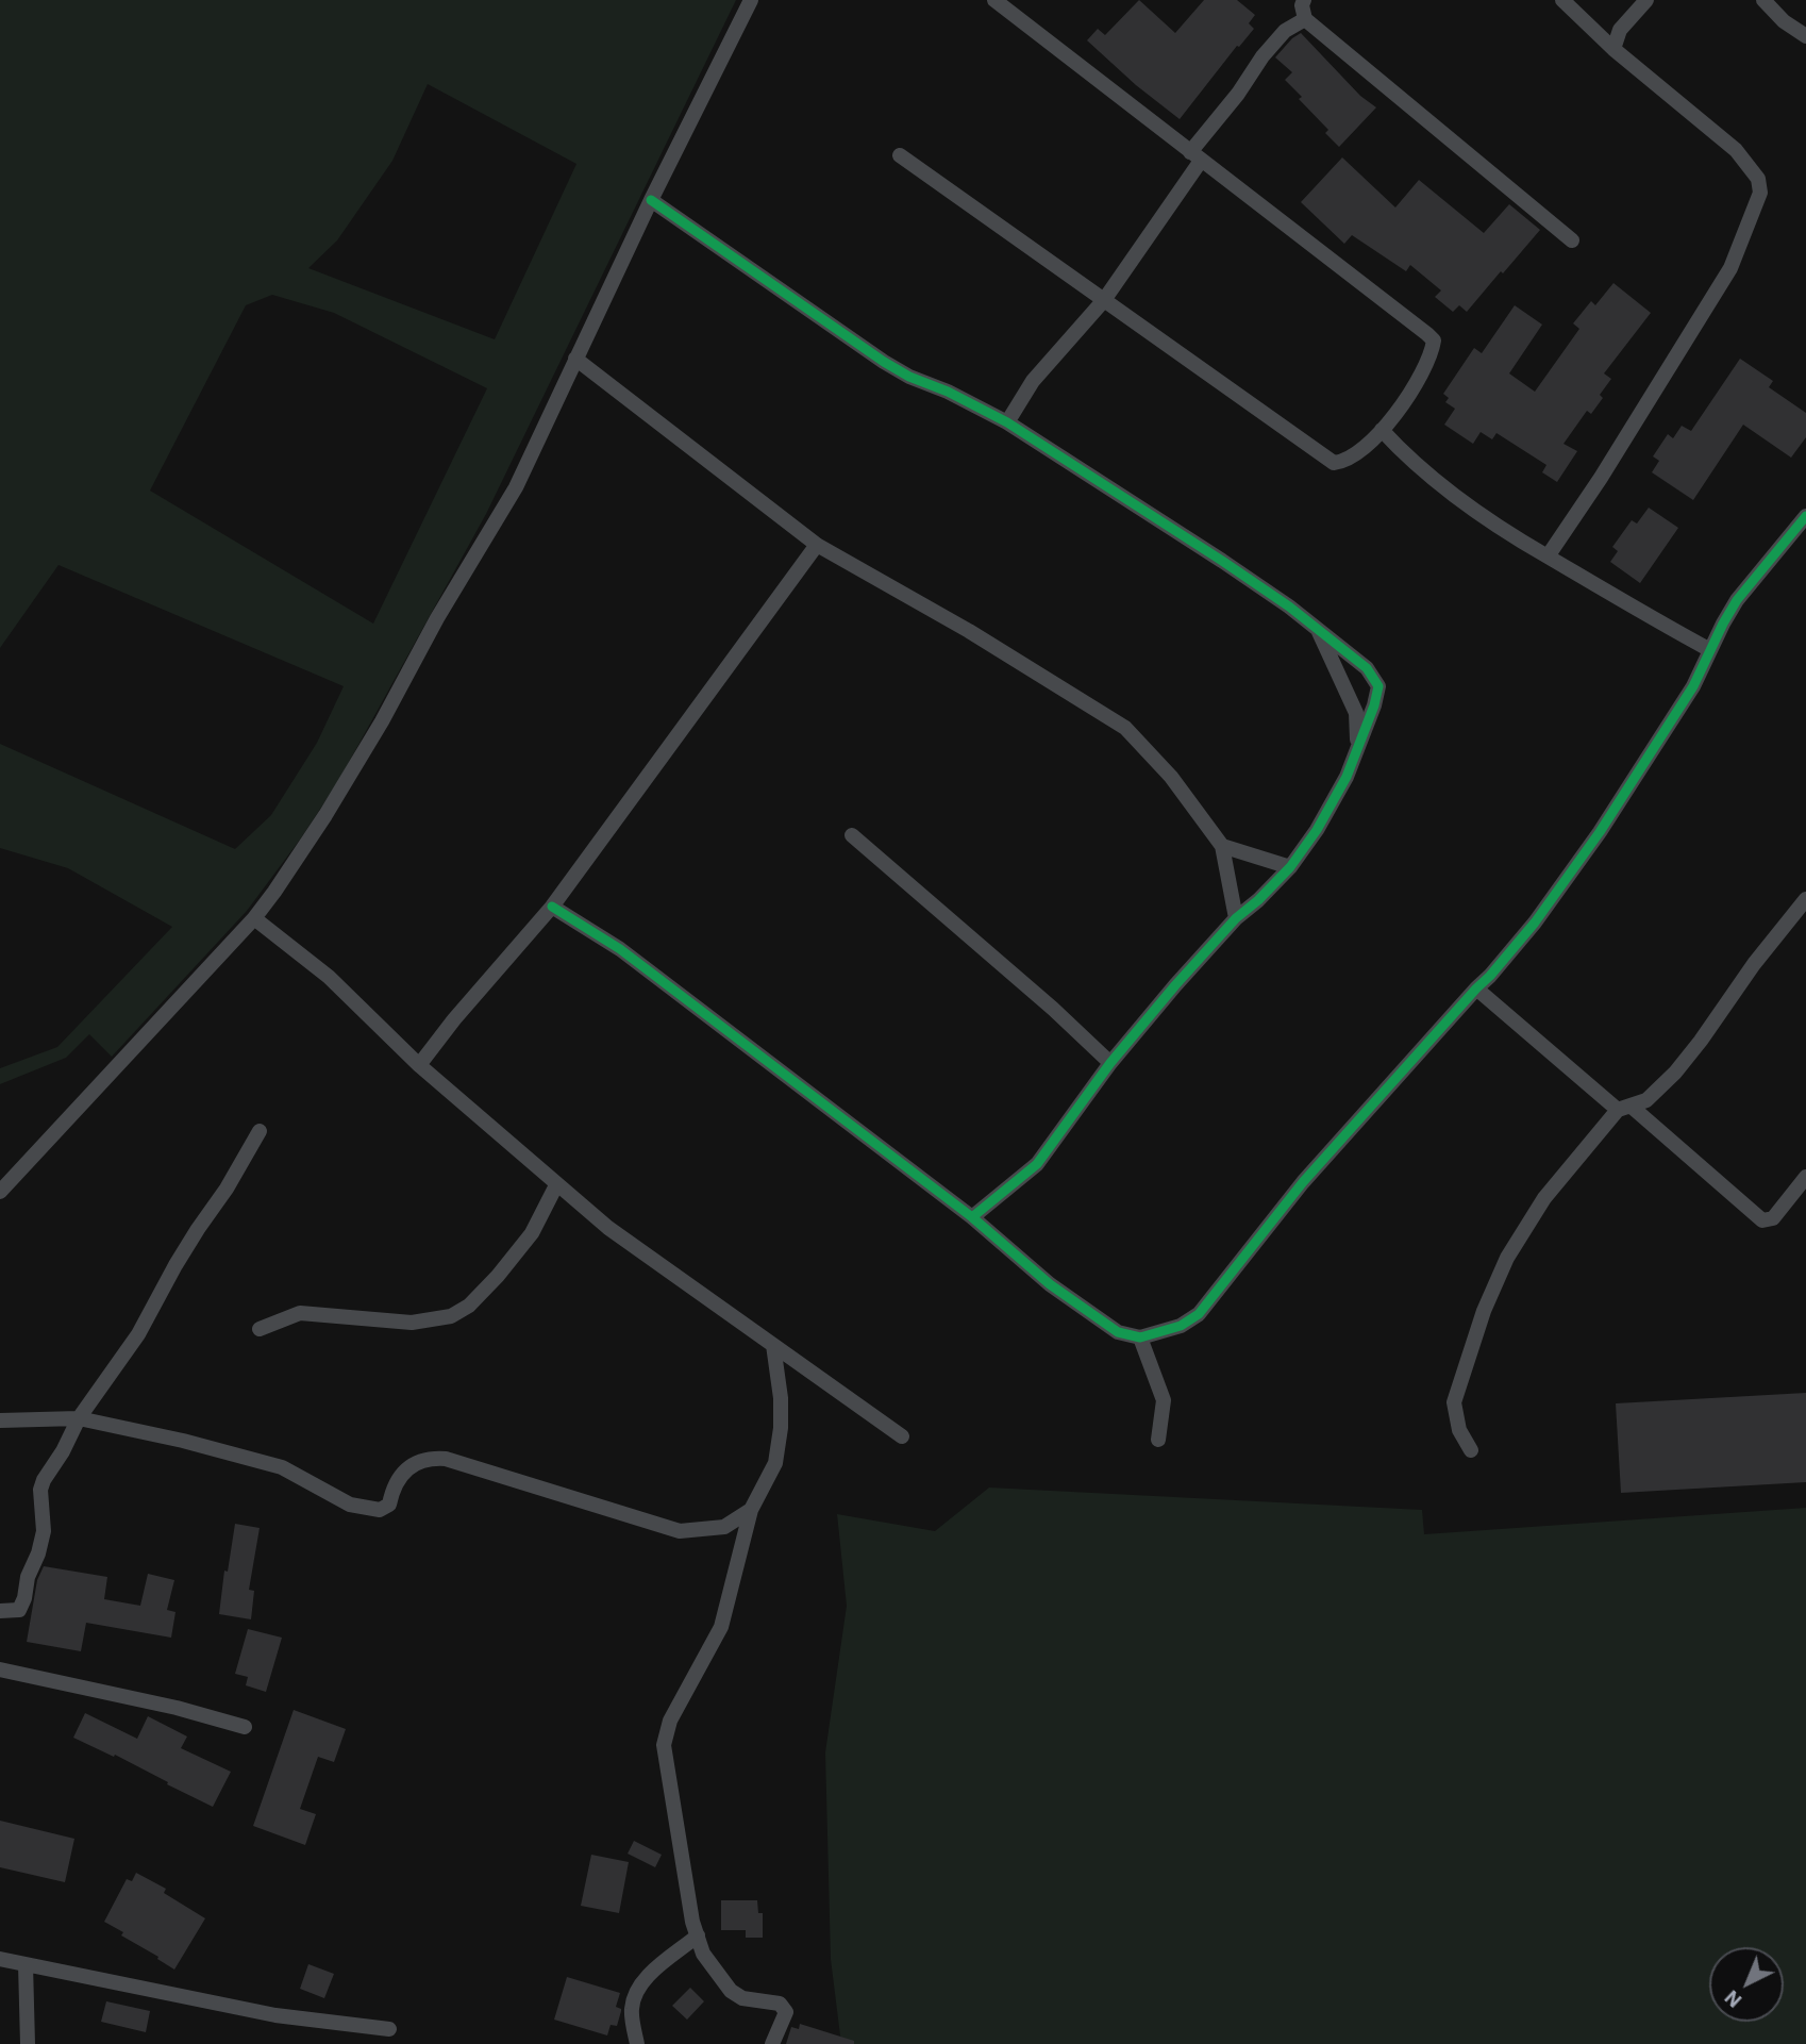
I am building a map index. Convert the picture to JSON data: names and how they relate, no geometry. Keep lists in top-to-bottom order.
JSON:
{
  "north": "bottom left"
}
